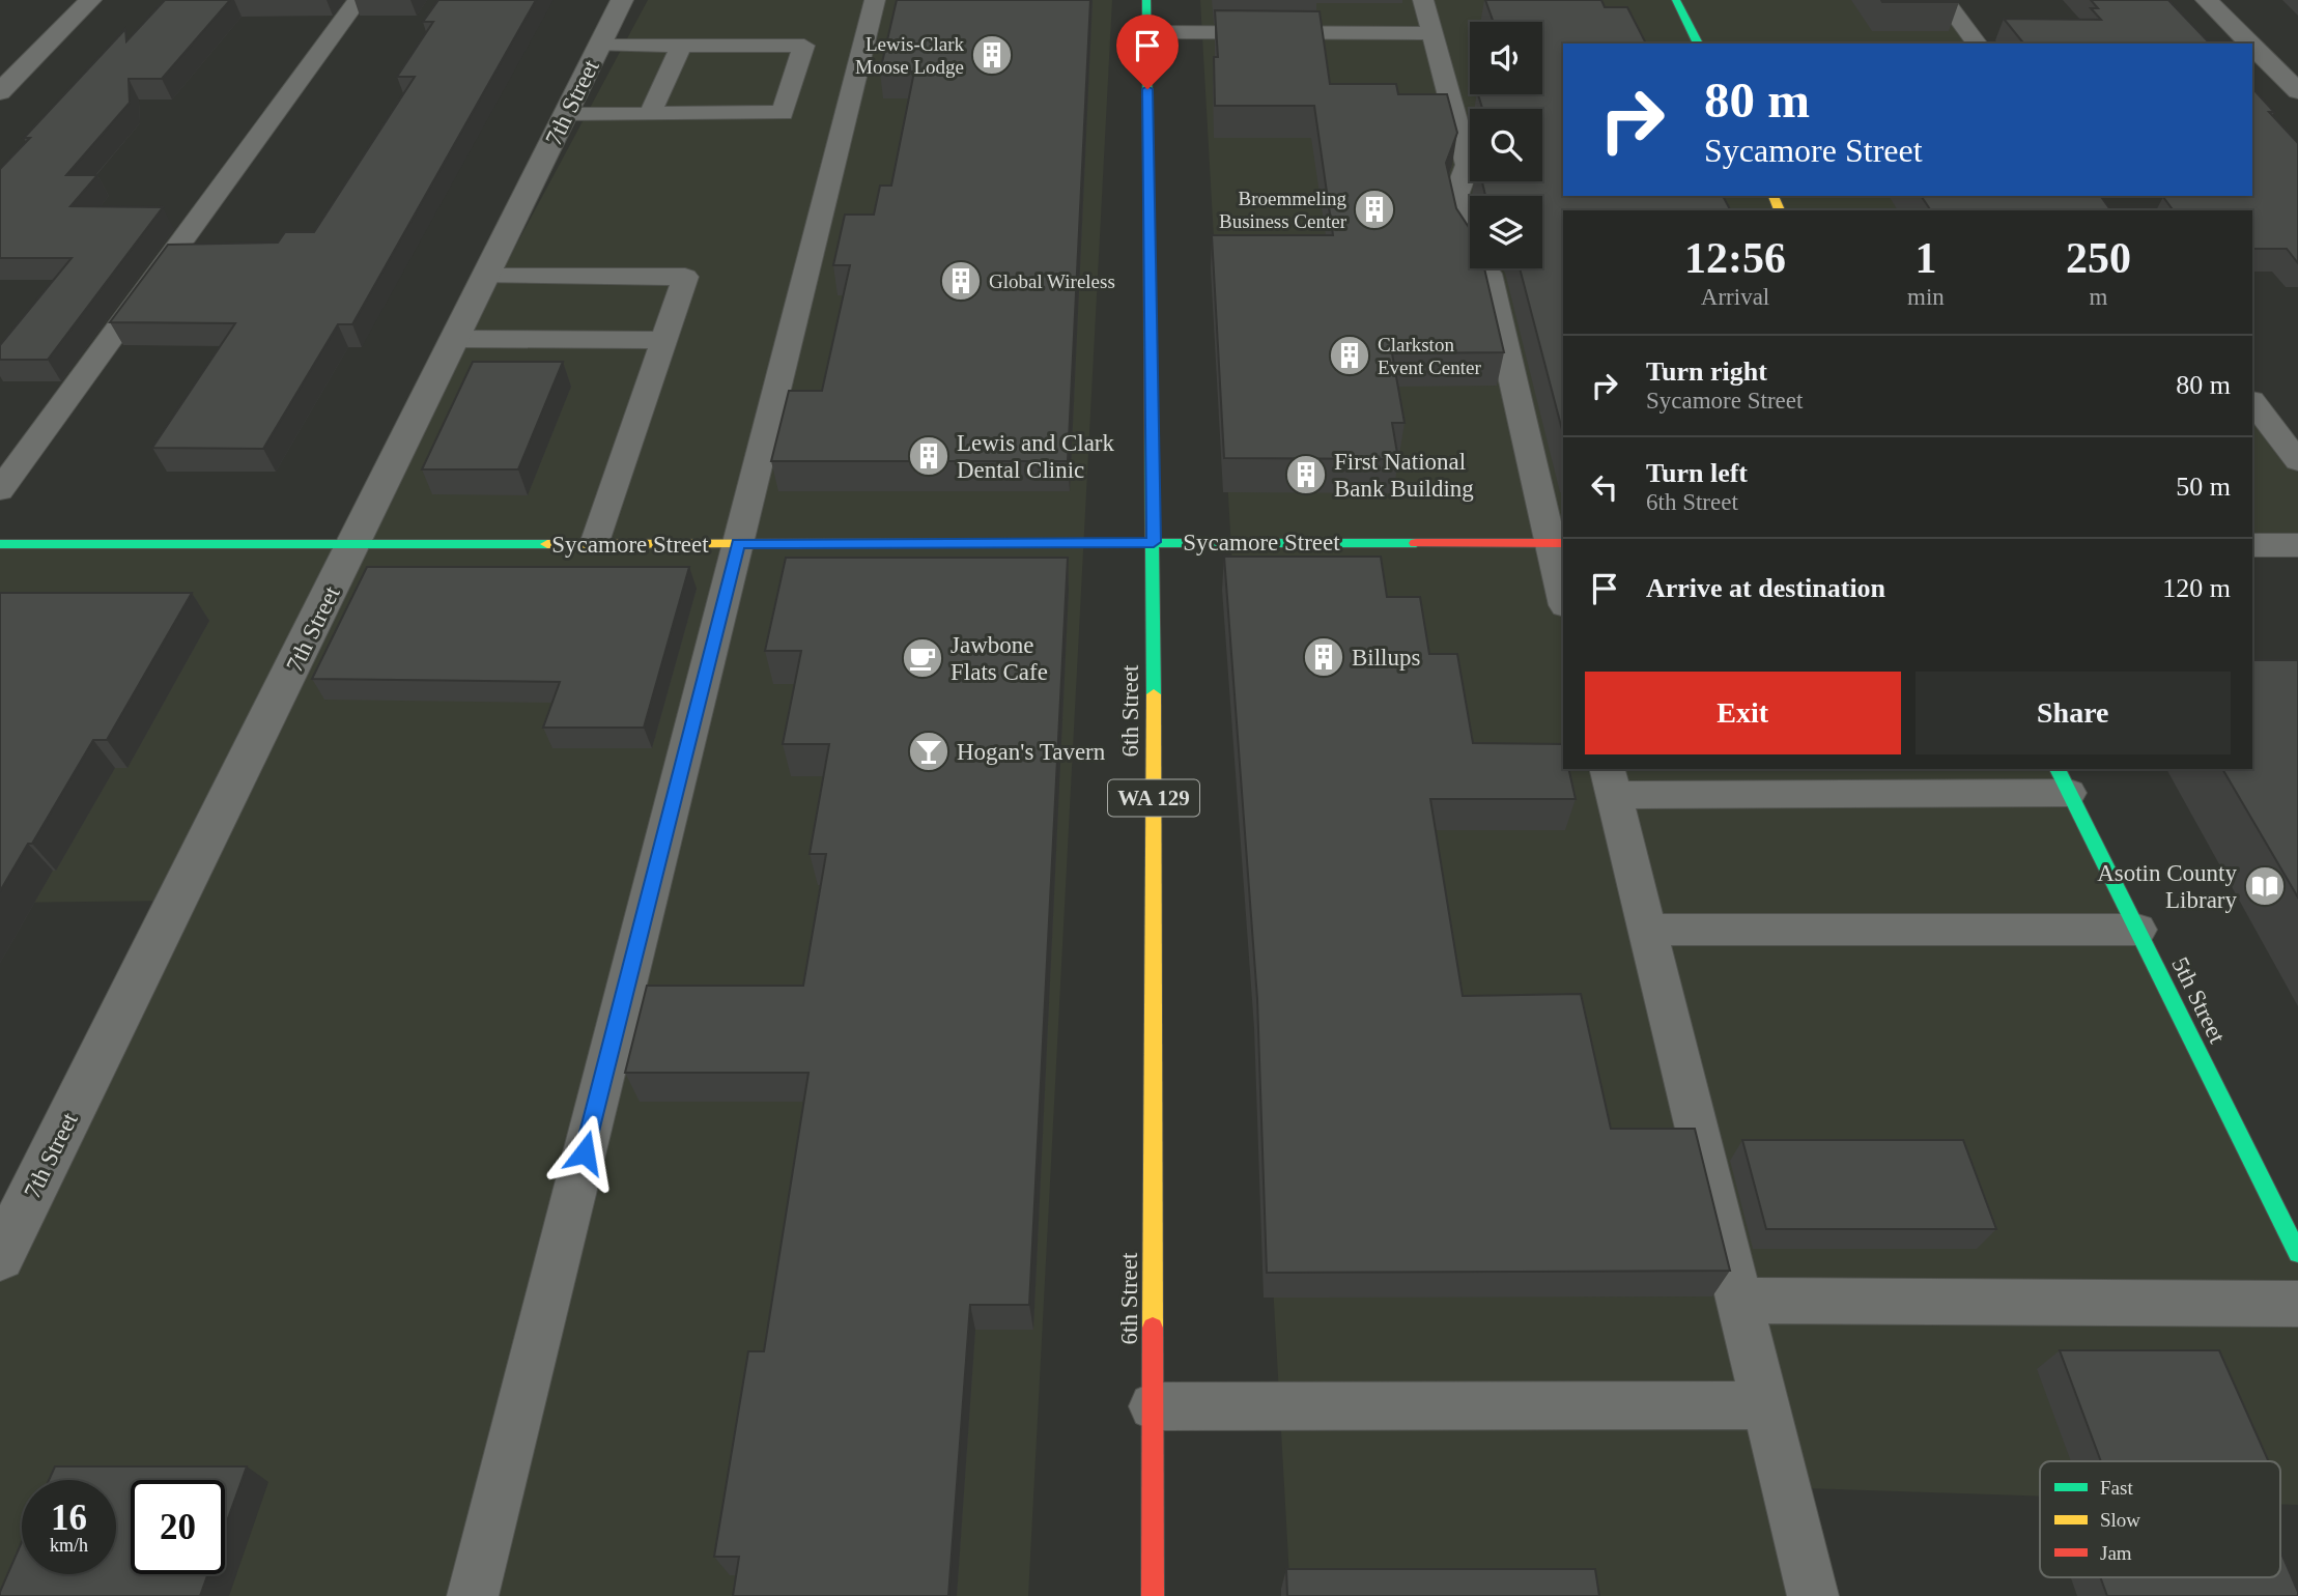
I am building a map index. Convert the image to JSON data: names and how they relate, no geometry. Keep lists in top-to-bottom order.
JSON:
{
  "streets": {
    "main road": [
      "Sycamore Street",
      "6th Street",
      "WA 129",
      "5th Street"
    ],
    "street": ["7th Street"]
  },
  "crossings": [
    ["7th Street", "Sycamore Street"],
    ["Sycamore Street", "6th Street"]
  ],
  "places": {
    "building": [
      "Lewis-Clark Moose Lodge",
      "Broemmeling Business Center",
      "Global Wireless",
      "Clarkston Event Center",
      "Lewis and Clark Dental Clinic",
      "First National Bank Building",
      "Billups"
    ],
    "cafe": ["Jawbone Flats Cafe"],
    "bar": ["Hogan's Tavern"],
    "library": ["Asotin County Library"]
  },
  "legend": ["Fast", "Slow", "Jam"],
  "page": {
    "turn": ["80 m", "Sycamore Street"],
    "eta": [
      "12:56",
      "Arrival",
      "1",
      "min",
      "250",
      "m"
    ],
    "list": [
      {
        "name": "Turn right",
        "note": "Sycamore Street",
        "value": "80 m"
      },
      {
        "name": "Turn left",
        "note": "6th Street",
        "value": "50 m"
      },
      {
        "name": "Arrive at destination",
        "value": "120 m"
      }
    ],
    "buttons": ["Exit", "Share"],
    "speed": "16 km/h",
    "limit": "20"
  }
}
